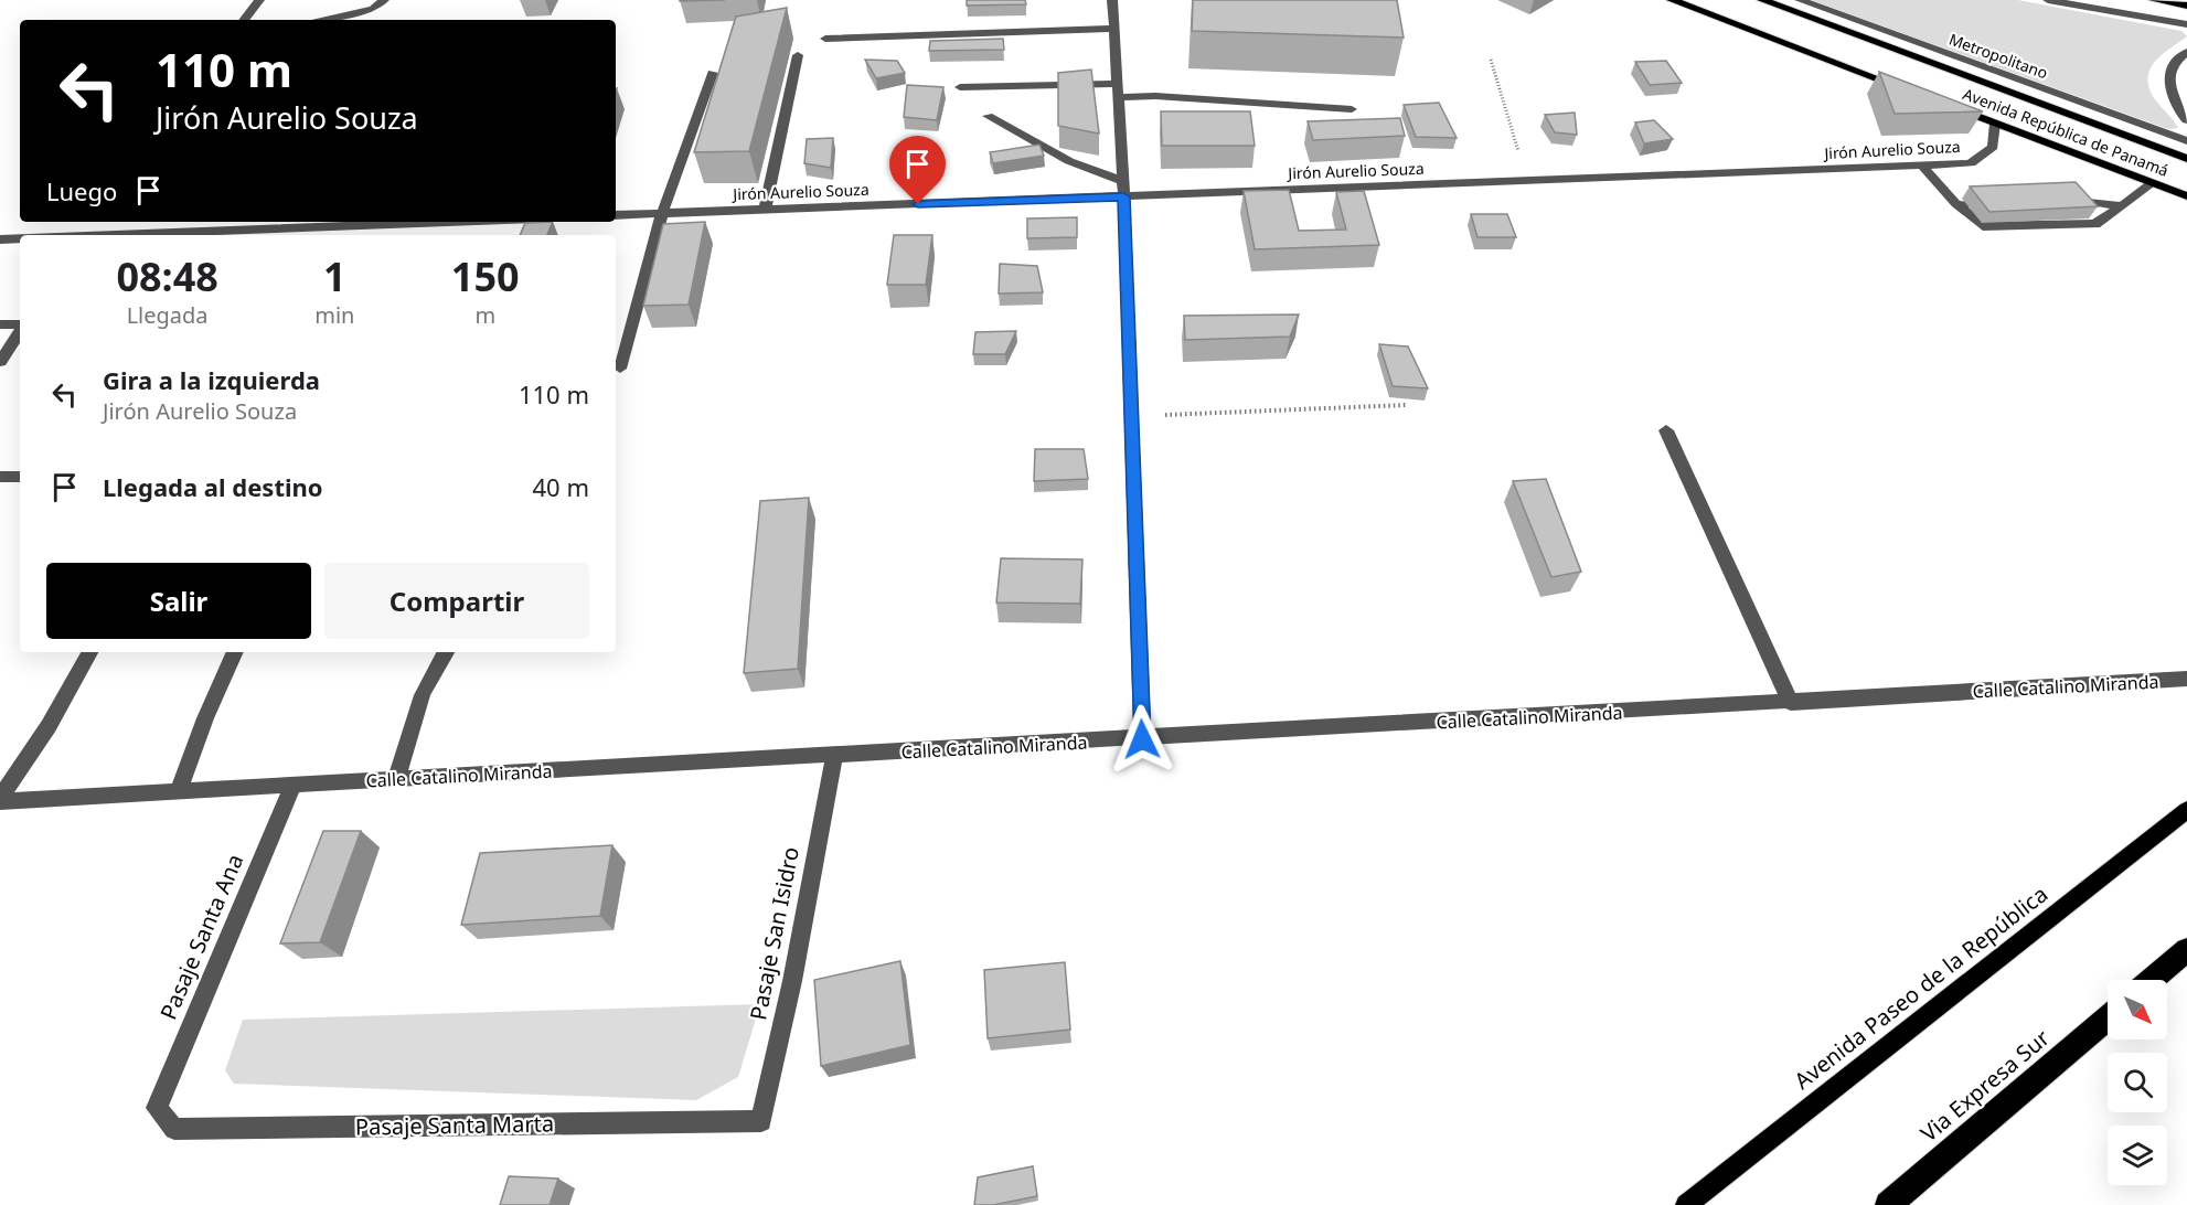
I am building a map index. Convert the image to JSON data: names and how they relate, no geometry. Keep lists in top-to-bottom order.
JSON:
{
  "streets": {
    "highway": ["Via Expresa Sur"],
    "main road": ["Avenida República de Panamá", "Avenida Paseo de la República"],
    "street": [
      "Metropolitano",
      "Jirón Aurelio Souza",
      "Calle Catalino Miranda",
      "Pasaje San Isidro",
      "Pasaje Santa Ana",
      "Pasaje Santa Marta"
    ]
  },
  "crossings": [
    ["Avenida República de Panamá", "Jirón Aurelio Souza"],
    ["Calle Catalino Miranda", "Pasaje San Isidro"],
    ["Calle Catalino Miranda", "Pasaje Santa Ana"],
    ["Pasaje San Isidro", "Pasaje Santa Marta"],
    ["Pasaje Santa Ana", "Pasaje Santa Marta"]
  ],
  "north": "bottom right",
  "page": {
    "turn": ["110 m", "Jirón Aurelio Souza"],
    "then": "Luego",
    "eta": [
      "08:48",
      "Llegada",
      "1",
      "min",
      "150",
      "m"
    ],
    "list": [
      {
        "name": "Gira a la izquierda",
        "note": "Jirón Aurelio Souza",
        "value": "110 m"
      },
      {
        "name": "Llegada al destino",
        "value": "40 m"
      }
    ],
    "buttons": ["Salir", "Compartir"]
  }
}
